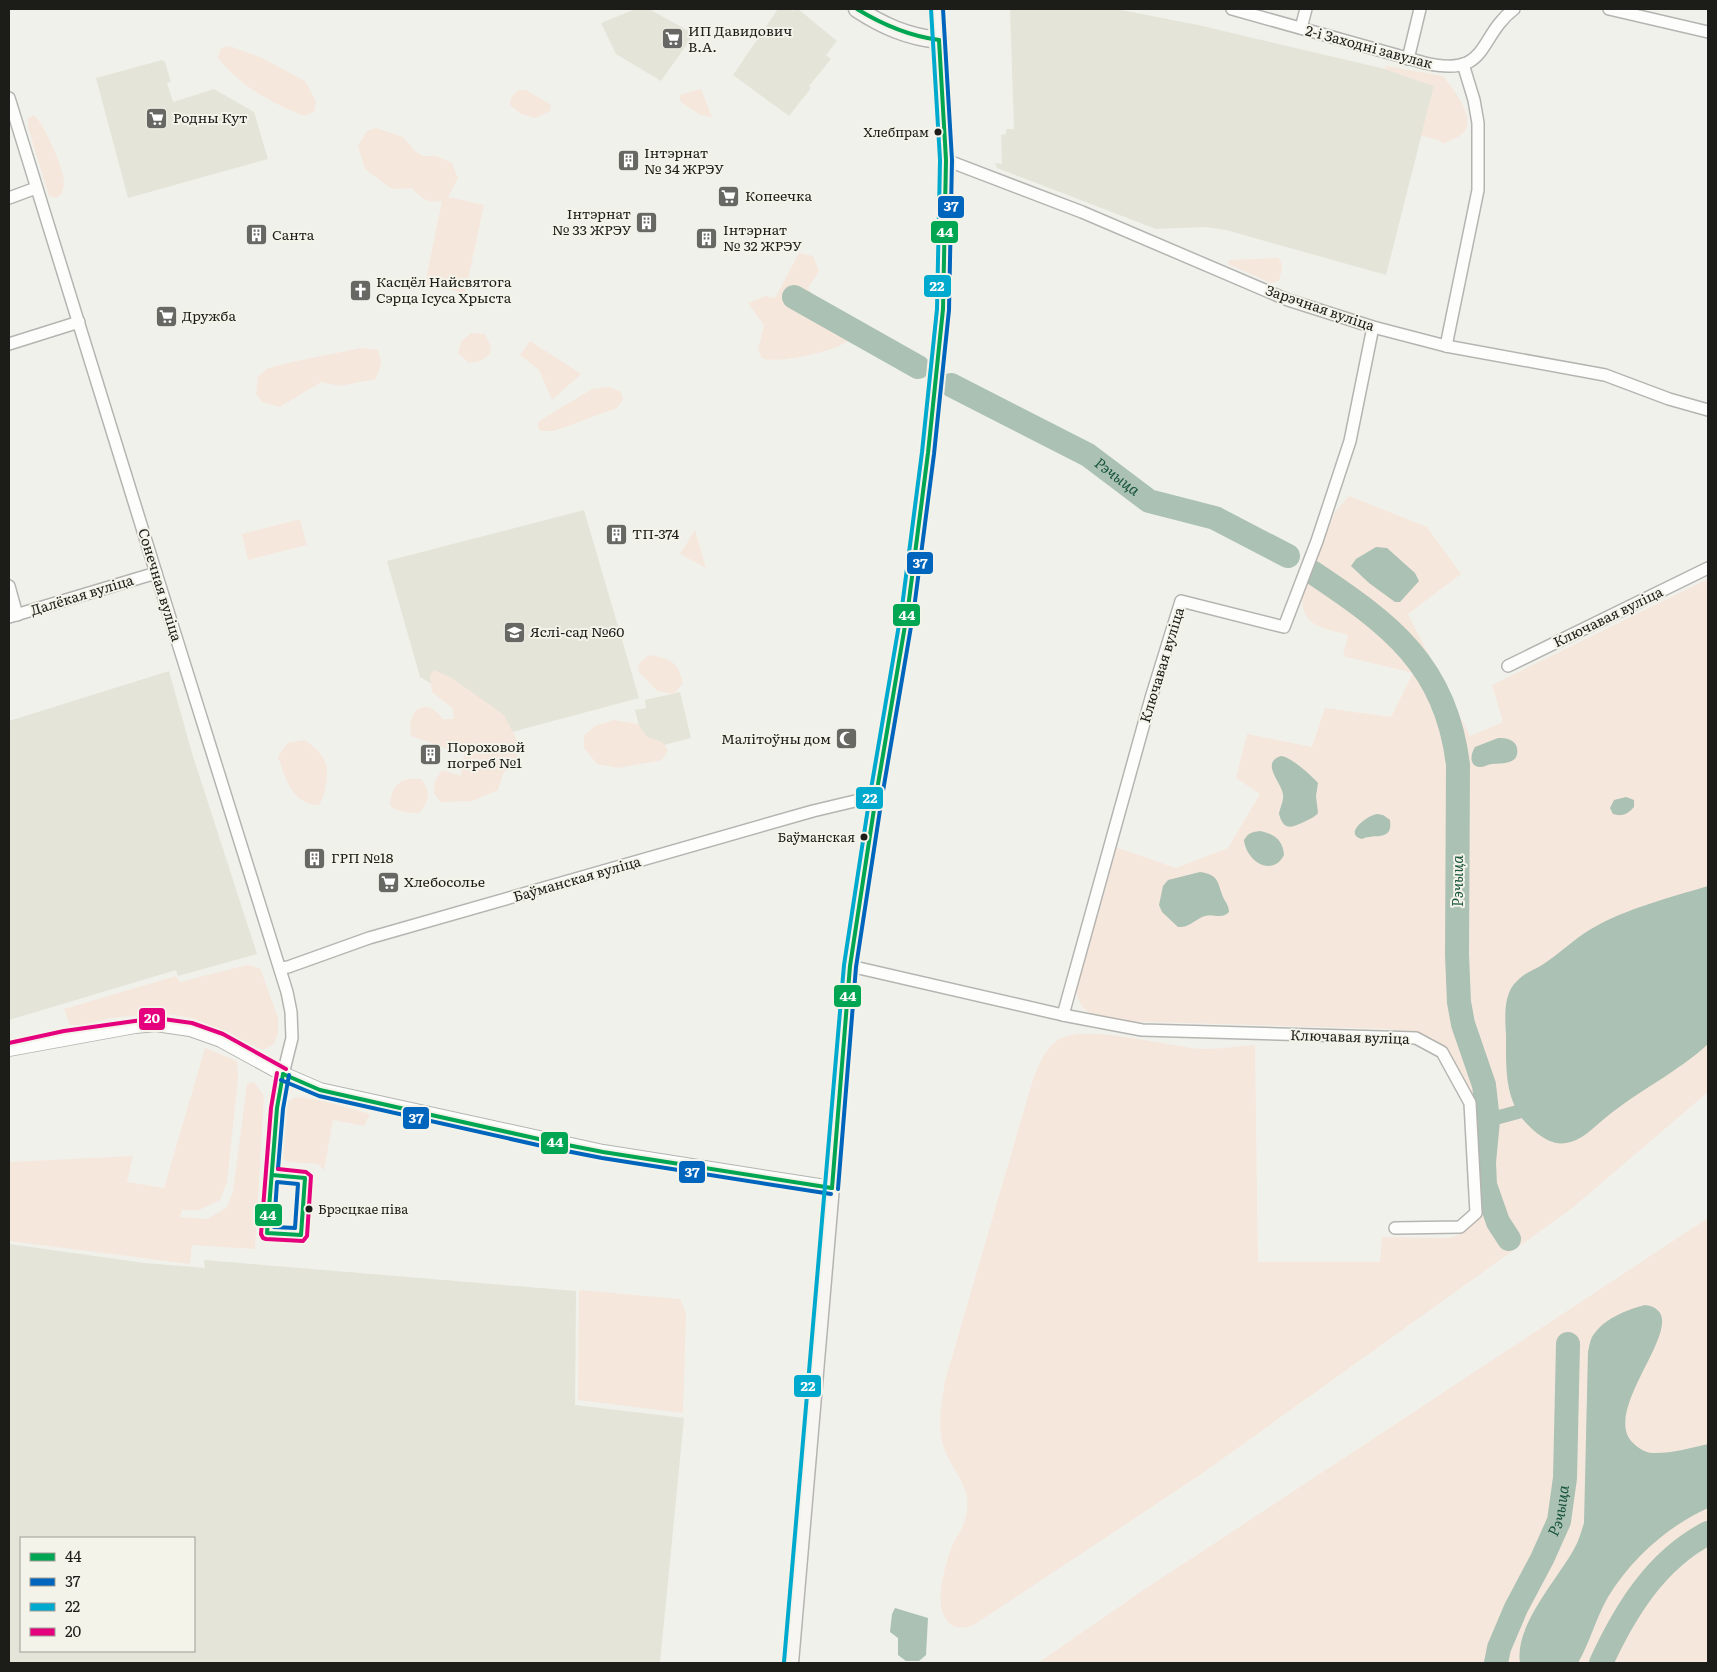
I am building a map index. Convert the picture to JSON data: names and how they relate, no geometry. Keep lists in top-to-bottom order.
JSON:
{
  "streets": {
    "street": [
      "2-і Заходні завулак",
      "Зарэчная вуліца",
      "Сонечная вуліца",
      "Далёкая вуліца",
      "Ключавая вуліца",
      "Баўманская вуліца"
    ]
  },
  "crossings": [
    ["Зарэчная вуліца", "Ключавая вуліца"],
    ["Сонечная вуліца", "Далёкая вуліца"],
    ["Сонечная вуліца", "Баўманская вуліца"]
  ],
  "water": ["Рэчыца"],
  "places": {
    "supermarket": [
      "ИП Давидович В.А.",
      "Родны Кут",
      "Копеечка",
      "Дружба",
      "Хлебосолье"
    ],
    "other": ["Хлебпрам", "Баўманская", "Брэсцкае піва"],
    "building": [
      "Інтэрнат № 34 ЖРЭУ",
      "Інтэрнат № 33 ЖРЭУ",
      "Санта",
      "Інтэрнат № 32 ЖРЭУ",
      "ТП-374",
      "Пороховой погреб №1",
      "ГРП №18"
    ],
    "church": ["Касцёл Найсвятога Сэрца Ісуса Хрыста"],
    "school or university": ["Яслі-сад №60"],
    "mosque": ["Малітоўны дом"]
  },
  "lines": [
    "transit line 44",
    "transit line 37",
    "transit line 22",
    "transit line 20"
  ],
  "legend": [
    "44",
    "37",
    "22",
    "20"
  ]
}
